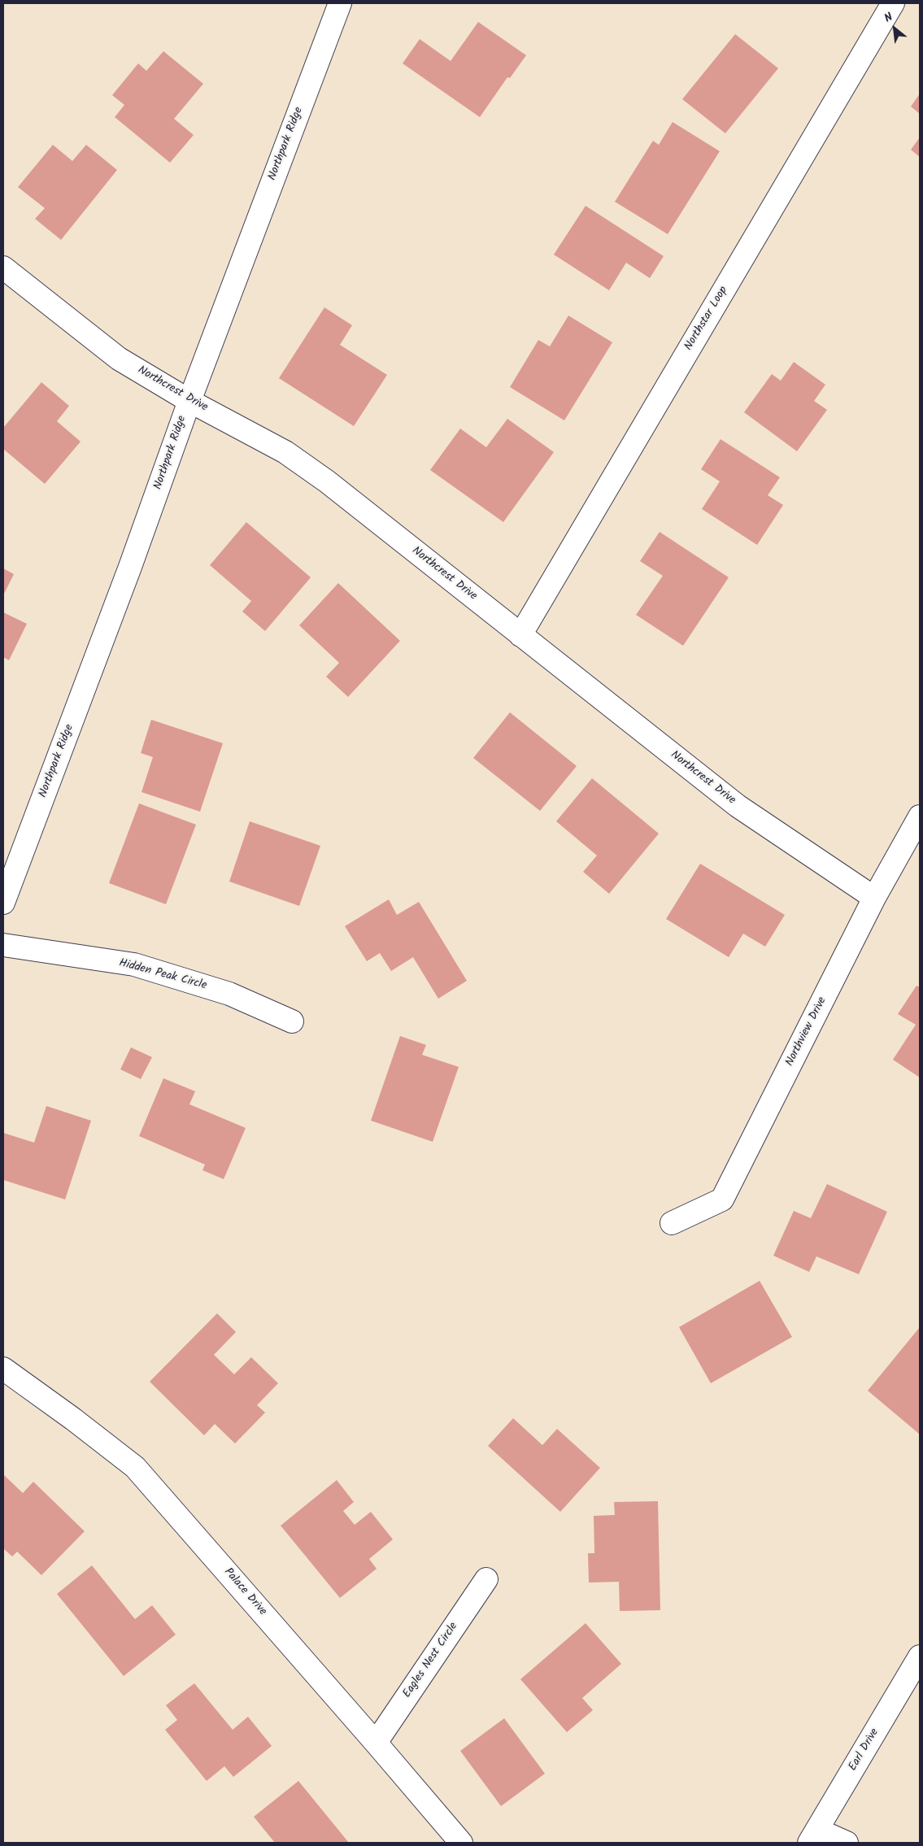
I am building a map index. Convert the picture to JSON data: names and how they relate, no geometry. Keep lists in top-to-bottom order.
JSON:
{
  "streets": {
    "street": [
      "Northpark Ridge",
      "Northstar Loop",
      "Northcrest Drive",
      "Hidden Peak Circle",
      "Northview Drive",
      "Palace Drive",
      "Eagles Nest Circle",
      "Earl Drive"
    ]
  },
  "crossings": [
    ["Northpark Ridge", "Northcrest Drive"],
    ["Northstar Loop", "Northcrest Drive"],
    ["Northcrest Drive", "Northview Drive"],
    ["Palace Drive", "Eagles Nest Circle"]
  ],
  "north": "top left"
}
